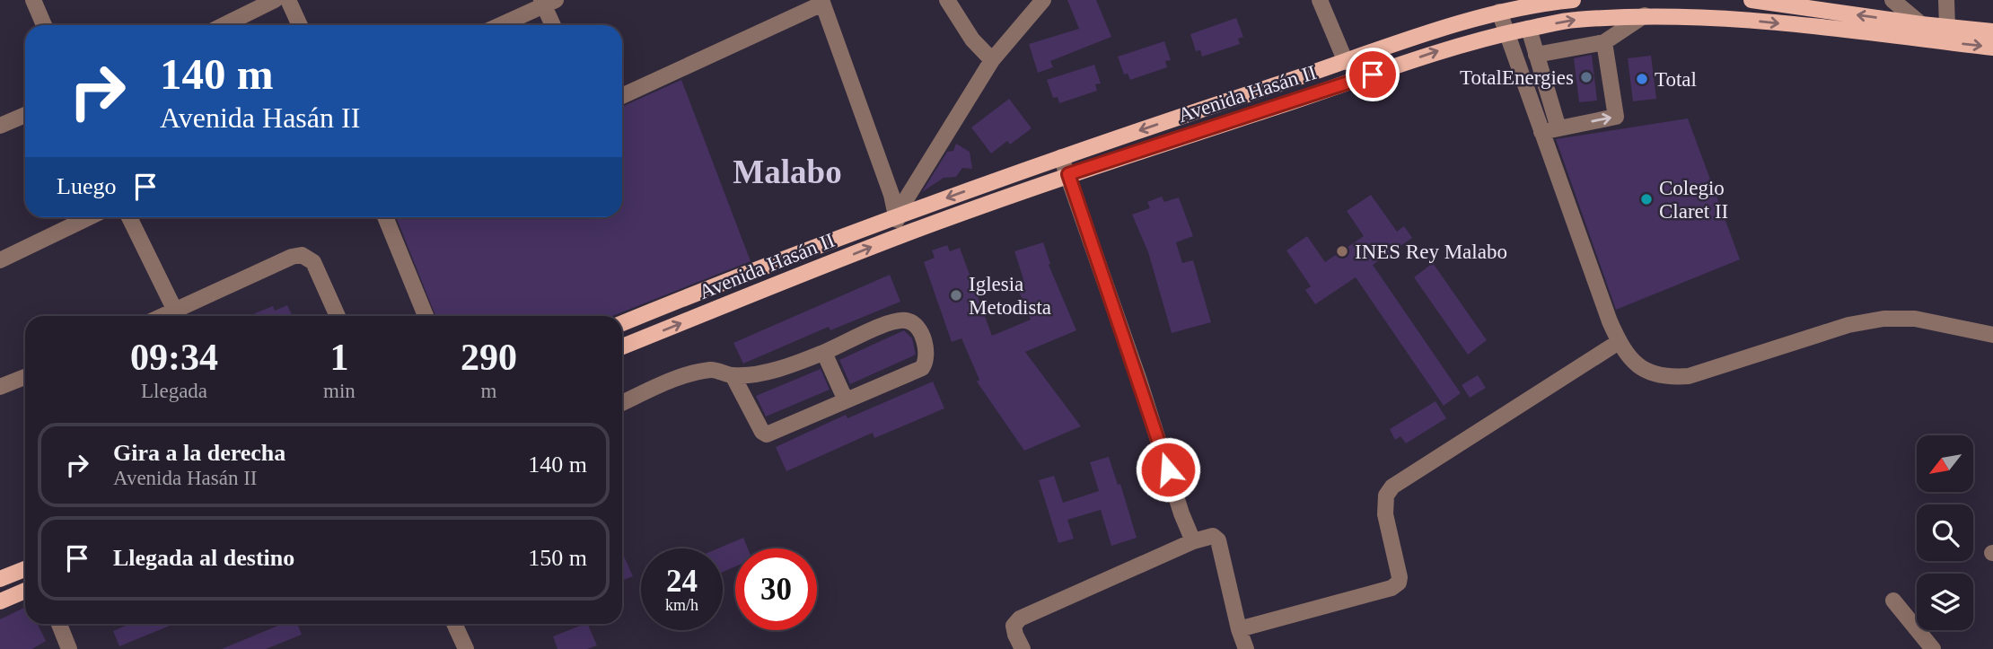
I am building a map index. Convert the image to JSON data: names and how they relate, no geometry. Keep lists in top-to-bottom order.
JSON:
{
  "streets": {
    "main road": ["Avenida Hasán II"]
  },
  "districts": ["Malabo"],
  "places": [
    "TotalEnergies",
    "Total",
    "Colegio Claret II",
    "INES Rey Malabo",
    "Iglesia Metodista"
  ],
  "north": "bottom left",
  "page": {
    "turn": ["140 m", "Avenida Hasán II"],
    "then": "Luego",
    "eta": [
      "09:34",
      "Llegada",
      "1",
      "min",
      "290",
      "m"
    ],
    "list": [
      {
        "name": "Gira a la derecha",
        "note": "Avenida Hasán II",
        "value": "140 m"
      },
      {
        "name": "Llegada al destino",
        "value": "150 m"
      }
    ],
    "speed": "24 km/h",
    "limit": "30"
  }
}
